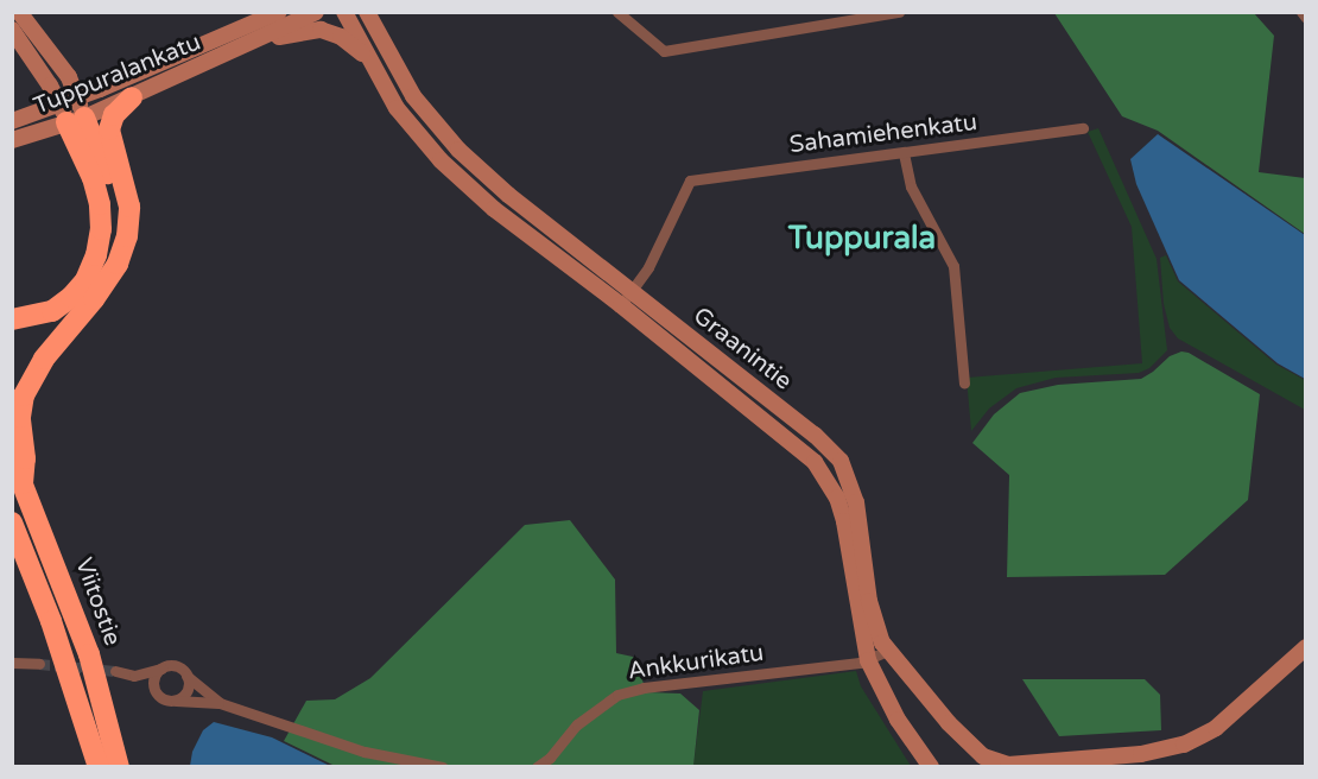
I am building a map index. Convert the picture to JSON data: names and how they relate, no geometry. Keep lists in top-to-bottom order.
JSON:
{
  "streets": {
    "highway": ["Viitostie"],
    "street": [
      "Tuppuralankatu",
      "Sahamiehenkatu",
      "Graanintie",
      "Ankkurikatu"
    ]
  },
  "crossings": [
    ["Sahamiehenkatu", "Graanintie"],
    ["Graanintie", "Ankkurikatu"]
  ],
  "districts": ["Tuppurala"]
}
